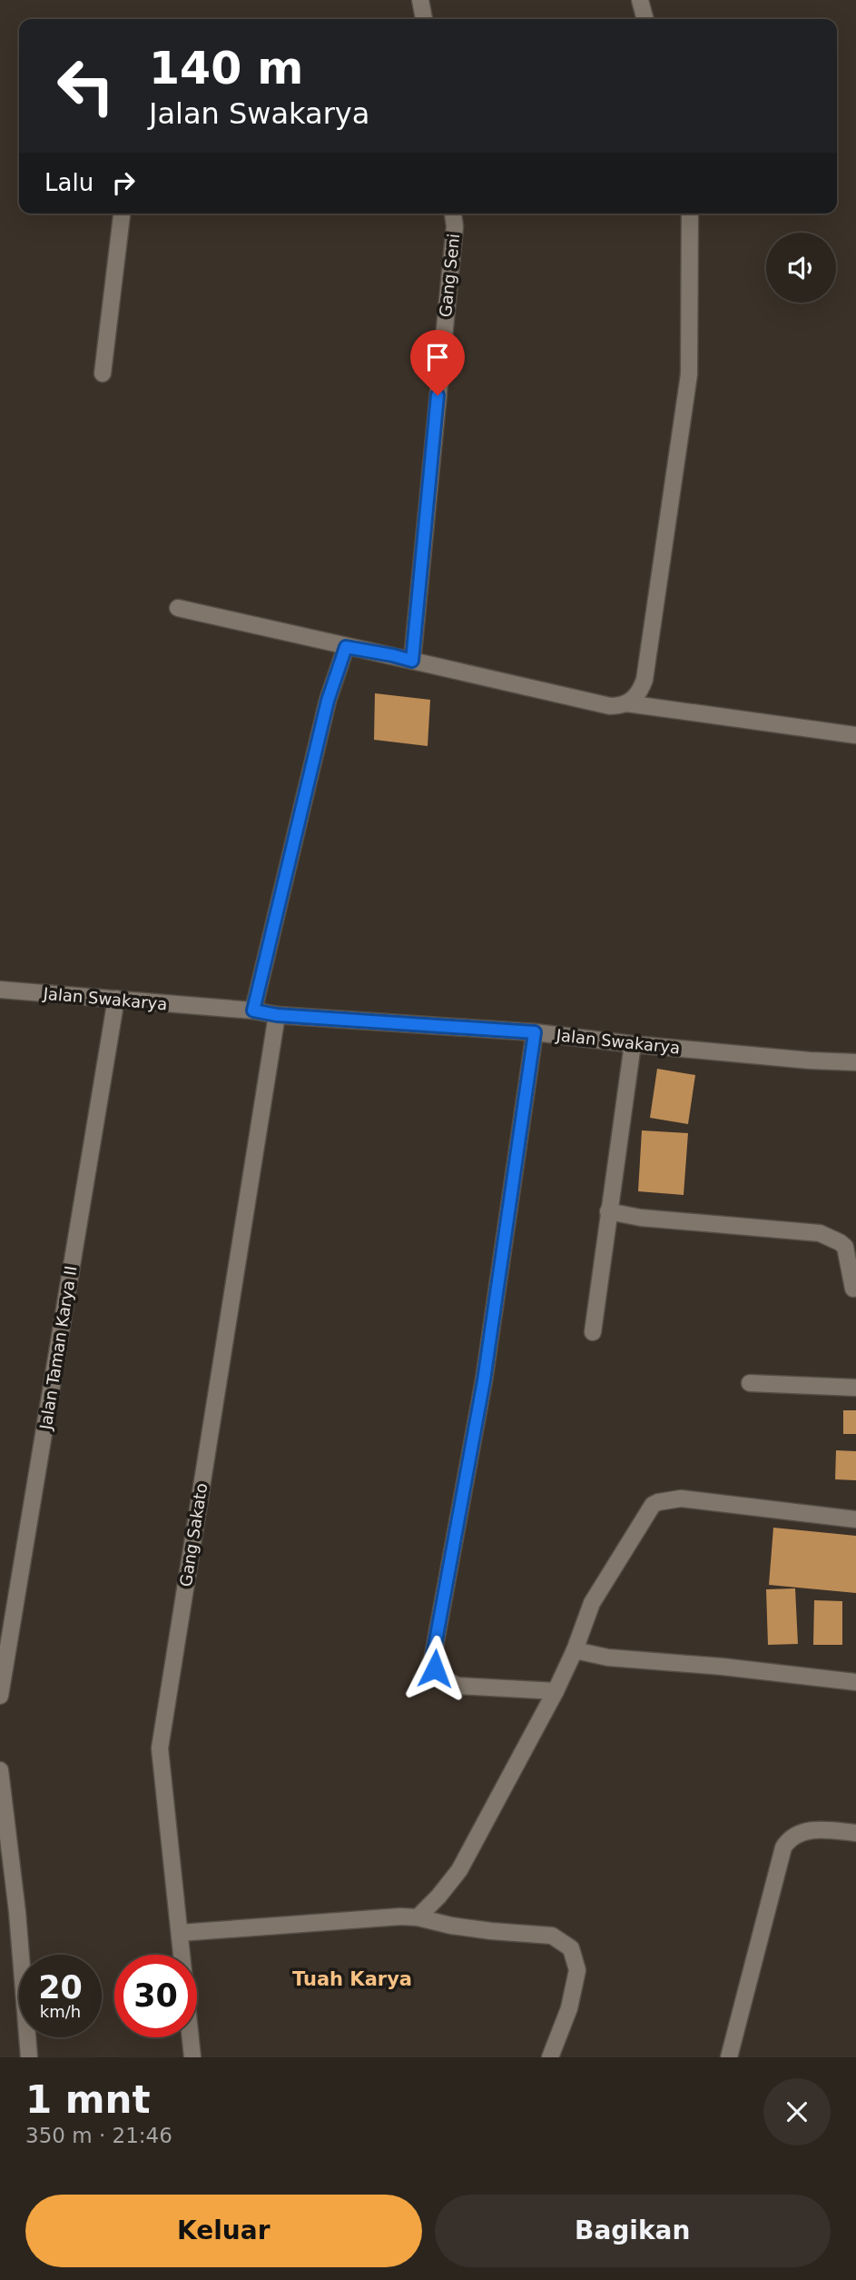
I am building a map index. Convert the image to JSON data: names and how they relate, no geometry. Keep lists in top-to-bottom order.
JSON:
{
  "streets": {
    "street": [
      "Gang Seni",
      "Jalan Swakarya",
      "Jalan Taman Karya II",
      "Gang Sakato"
    ]
  },
  "crossings": [
    ["Jalan Swakarya", "Jalan Taman Karya II"],
    ["Jalan Swakarya", "Gang Sakato"]
  ],
  "districts": ["Tuah Karya"],
  "page": {
    "turn": ["140 m", "Jalan Swakarya"],
    "then": "Lalu",
    "speed": "20 km/h",
    "limit": "30",
    "heading": ["1 mnt", "350 m · 21:46"],
    "buttons": ["Keluar", "Bagikan"]
  }
}
